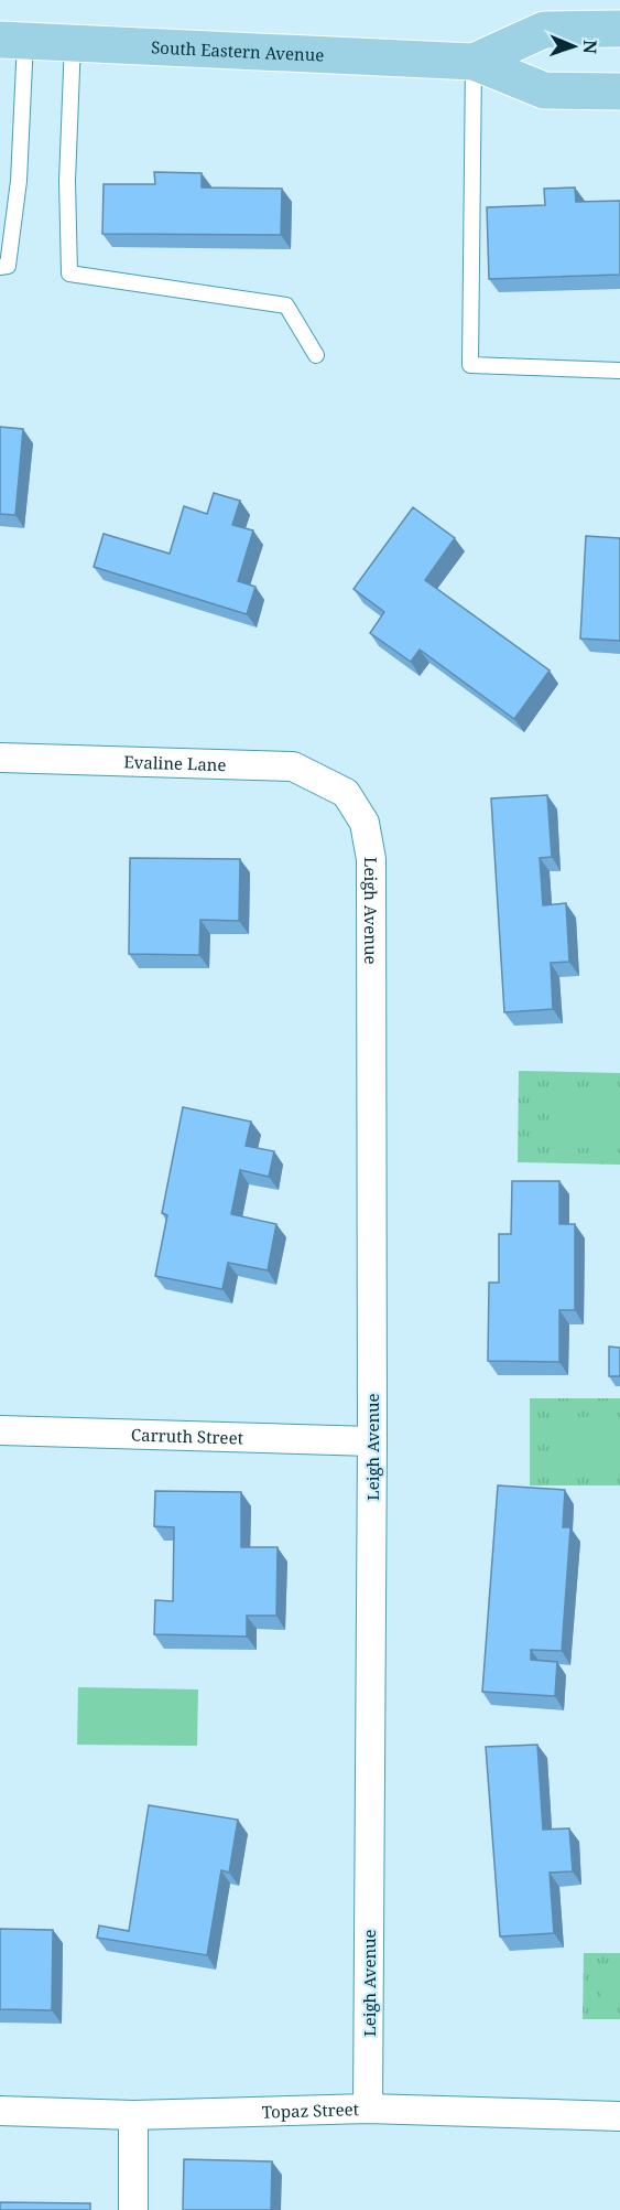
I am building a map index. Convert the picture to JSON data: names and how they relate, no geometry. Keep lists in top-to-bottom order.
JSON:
{
  "streets": {
    "main road": ["South Eastern Avenue"],
    "street": [
      "Evaline Lane",
      "Leigh Avenue",
      "Carruth Street",
      "Topaz Street"
    ]
  },
  "crossings": [
    ["Evaline Lane", "Leigh Avenue"],
    ["Leigh Avenue", "Carruth Street"],
    ["Leigh Avenue", "Topaz Street"]
  ],
  "north": "right"
}
